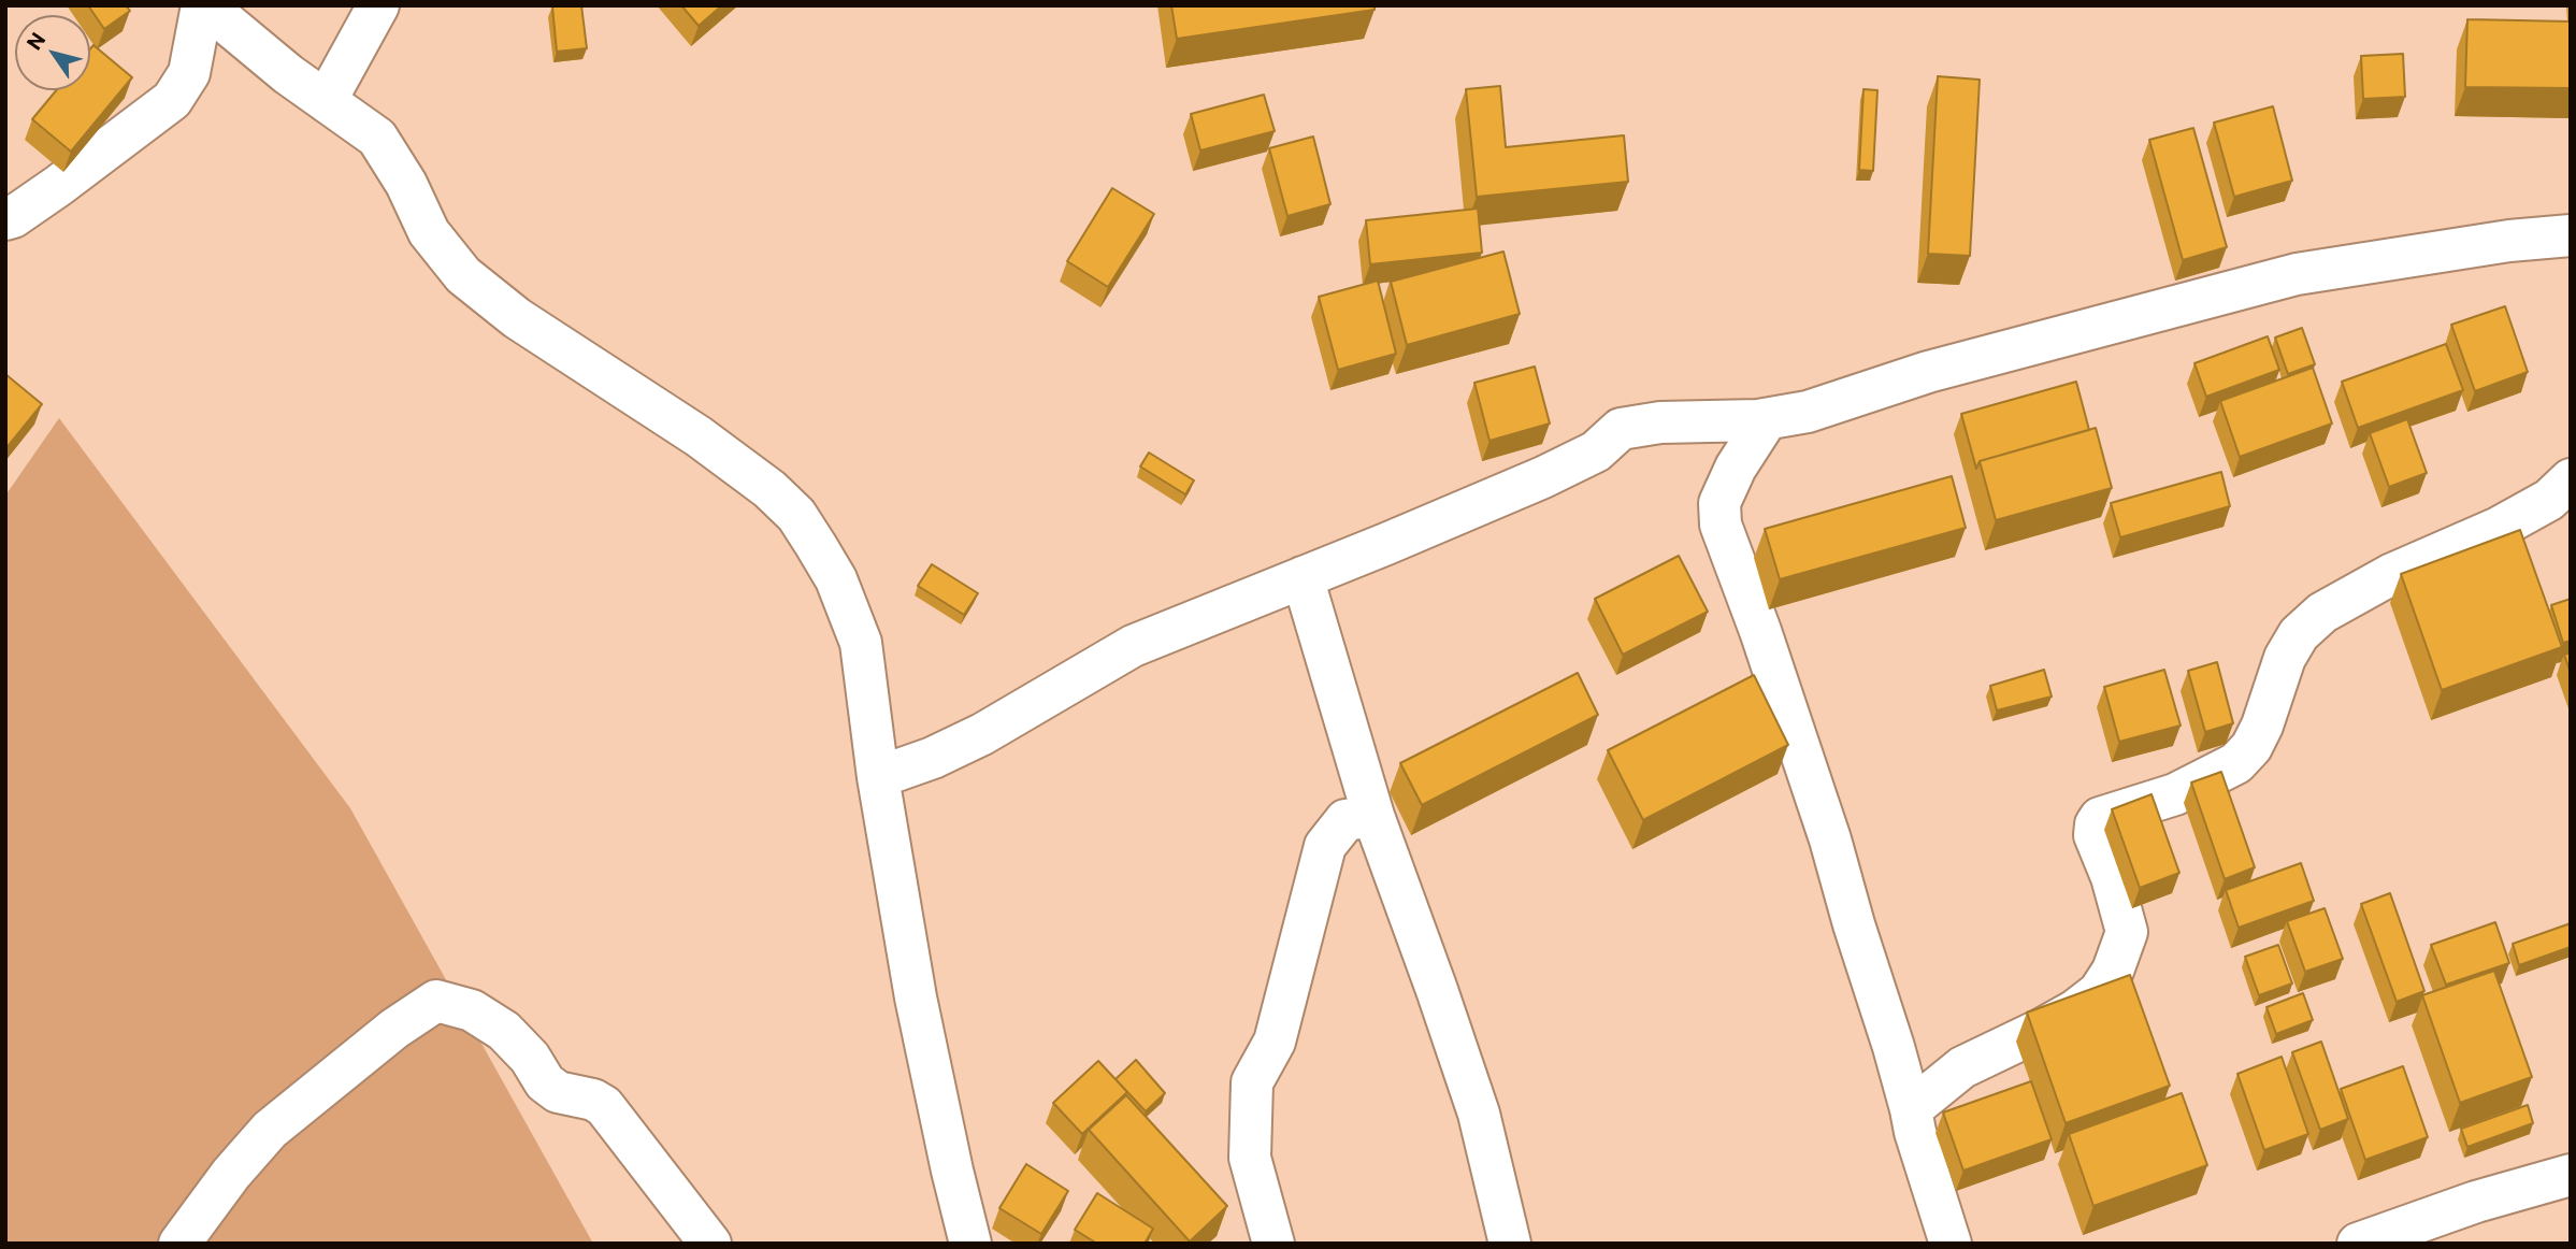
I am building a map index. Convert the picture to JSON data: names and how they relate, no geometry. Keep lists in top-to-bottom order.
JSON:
{
  "north": "top left"
}
